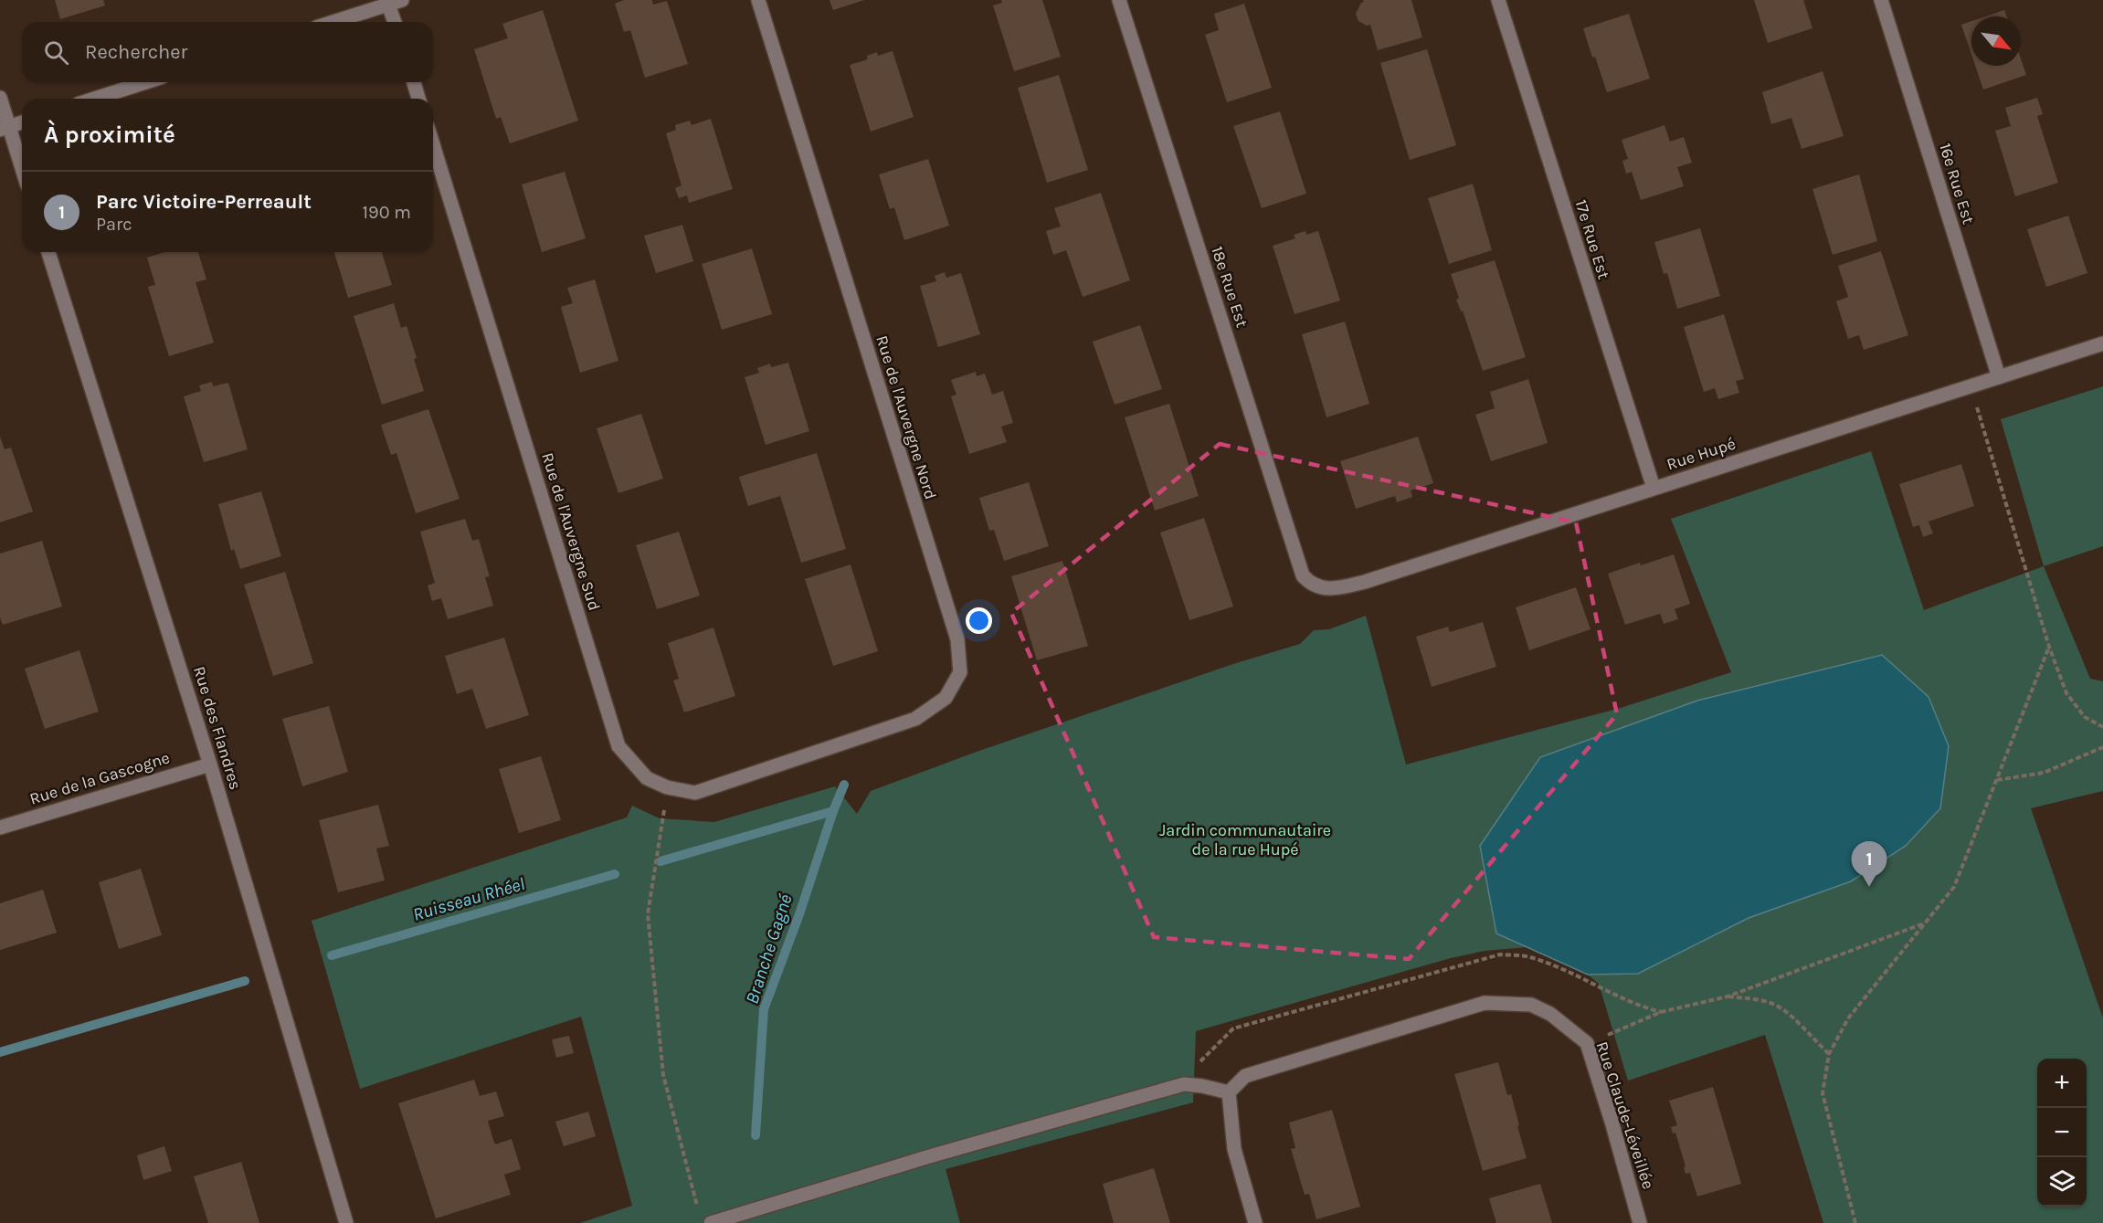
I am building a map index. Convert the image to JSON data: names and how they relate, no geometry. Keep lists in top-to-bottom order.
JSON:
{
  "streets": {
    "street": [
      "16e Rue Est",
      "17e Rue Est",
      "18e Rue Est",
      "Rue de l'Auvergne Nord",
      "Rue Hupé",
      "Rue de l'Auvergne Sud",
      "Rue des Flandres",
      "Rue de la Gascogne",
      "Rue Claude-Léveillée"
    ]
  },
  "crossings": [
    ["16e Rue Est", "Rue Hupé"],
    ["17e Rue Est", "Rue Hupé"],
    ["18e Rue Est", "Rue Hupé"],
    ["Rue de l'Auvergne Nord", "Rue de l'Auvergne Sud"],
    ["Rue des Flandres", "Rue de la Gascogne"]
  ],
  "water": ["Ruisseau Rhéel", "Branche Gagné"],
  "parks": ["Jardin communautaire de la rue Hupé"],
  "north": "bottom right",
  "page": {
    "search": "Rechercher",
    "heading": "À proximité",
    "list": [
      {
        "mark": "1",
        "name": "Parc Victoire-Perreault",
        "note": "Parc",
        "value": "190 m"
      }
    ],
    "pins": "1",
    "map_buttons": ["+", "−"]
  }
}
